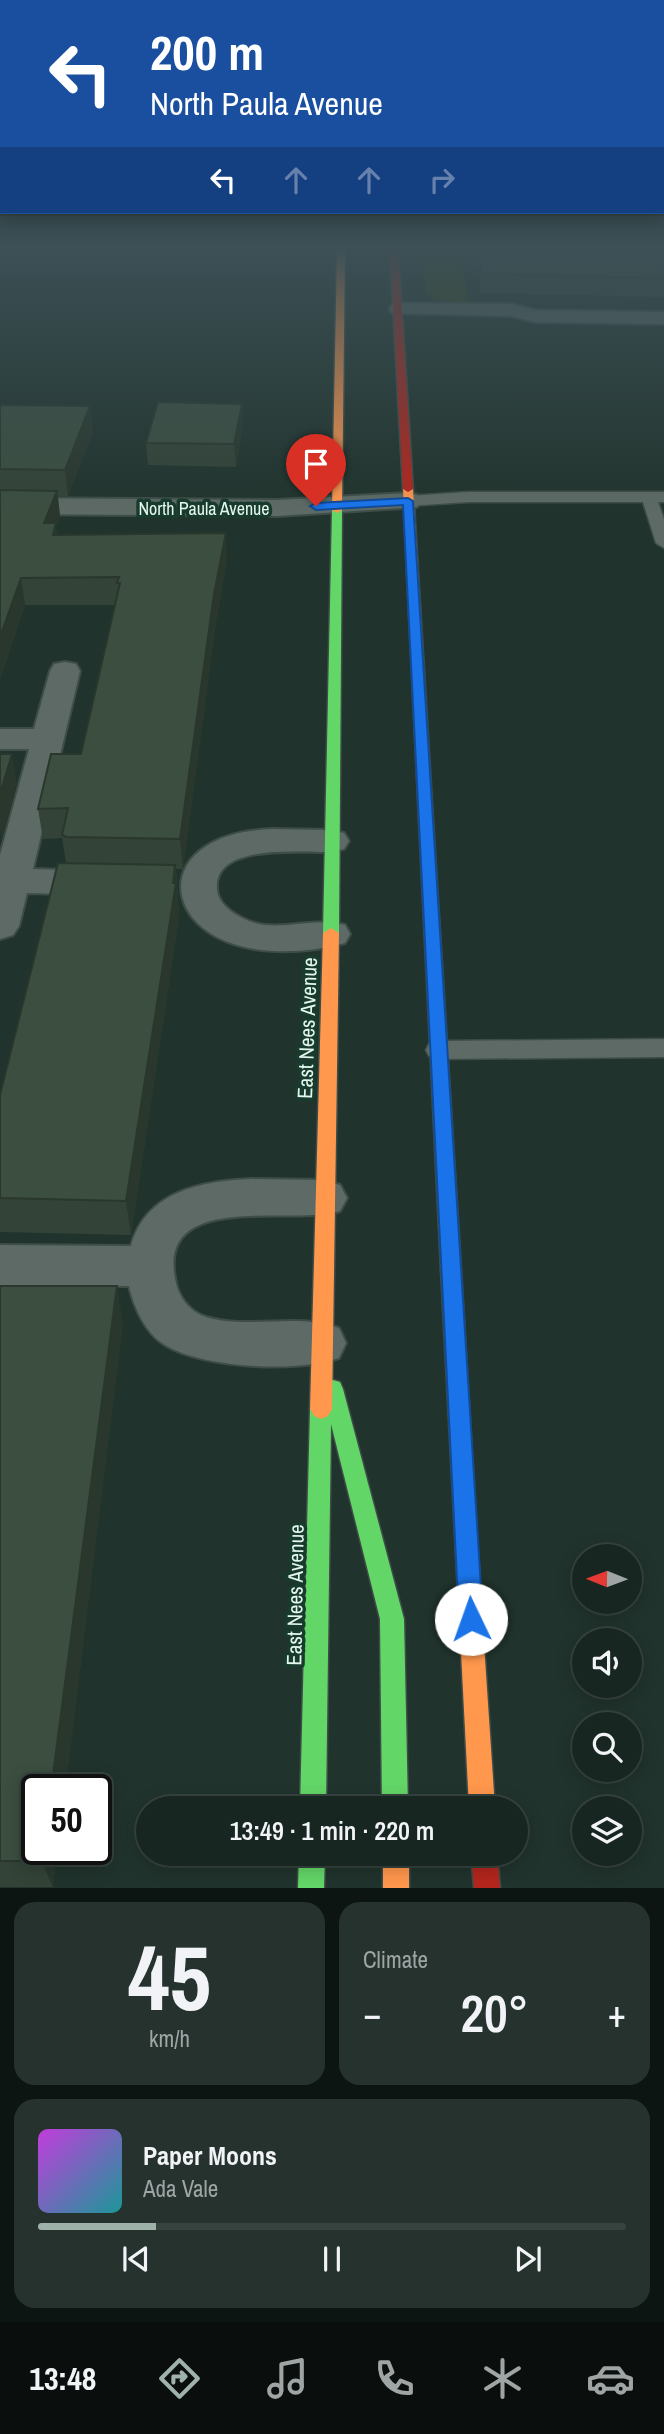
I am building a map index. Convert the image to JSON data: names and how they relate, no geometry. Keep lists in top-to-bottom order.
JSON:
{
  "streets": {
    "main road": ["East Nees Avenue"],
    "street": ["North Paula Avenue"]
  },
  "crossings": [
    ["North Paula Avenue", "East Nees Avenue"]
  ],
  "north": "left",
  "page": {
    "turn": ["200 m", "North Paula Avenue"],
    "limit": "50",
    "trip": "13:49 · 1 min · 220 m",
    "tile": [
      ["45", "km/h"],
      "Climate"
    ],
    "heat": ["−", "20°", "+"],
    "song": ["Paper Moons", "Ada Vale"],
    "tabs": "13:48"
  }
}
